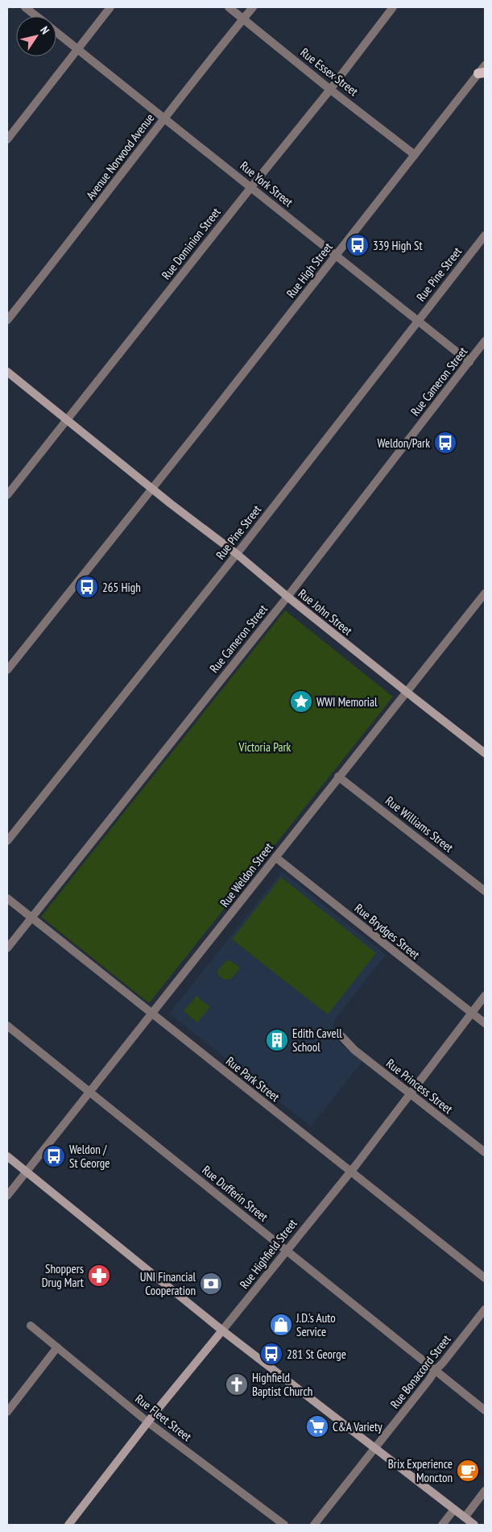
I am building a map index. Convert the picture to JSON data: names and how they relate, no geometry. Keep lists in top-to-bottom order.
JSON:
{
  "streets": {
    "street": [
      "Rue Essex Street",
      "Avenue Norwood Avenue",
      "Rue York Street",
      "Rue Dominion Street",
      "Rue High Street",
      "Rue Pine Street",
      "Rue Cameron Street",
      "Rue John Street",
      "Rue Williams Street",
      "Rue Weldon Street",
      "Rue Brydges Street",
      "Rue Park Street",
      "Rue Princess Street",
      "Rue Dufferin Street",
      "Rue Highfield Street",
      "Rue Bonaccord Street",
      "Rue Fleet Street"
    ]
  },
  "crossings": [
    ["Rue Essex Street", "Avenue Norwood Avenue"],
    ["Rue Essex Street", "Rue Dominion Street"],
    ["Rue Essex Street", "Rue High Street"],
    ["Avenue Norwood Avenue", "Rue York Street"],
    ["Rue York Street", "Rue Dominion Street"],
    ["Rue York Street", "Rue High Street"],
    ["Rue York Street", "Rue Pine Street"],
    ["Rue York Street", "Rue Cameron Street"],
    ["Rue Dominion Street", "Rue John Street"],
    ["Rue High Street", "Rue John Street"],
    ["Rue Pine Street", "Rue John Street"],
    ["Rue Cameron Street", "Rue John Street"],
    ["Rue Cameron Street", "Rue Park Street"],
    ["Rue John Street", "Rue Weldon Street"],
    ["Rue Williams Street", "Rue Weldon Street"],
    ["Rue Weldon Street", "Rue Brydges Street"],
    ["Rue Weldon Street", "Rue Park Street"],
    ["Rue Weldon Street", "Rue Dufferin Street"],
    ["Rue Brydges Street", "Rue Highfield Street"],
    ["Rue Park Street", "Rue Highfield Street"],
    ["Rue Princess Street", "Rue Highfield Street"],
    ["Rue Dufferin Street", "Rue Highfield Street"],
    ["Rue Dufferin Street", "Rue Bonaccord Street"],
    ["Rue Highfield Street", "Rue Fleet Street"]
  ],
  "parks": ["Victoria Park"],
  "places": {
    "bus stop": [
      "339 High St",
      "Weldon/Park",
      "265 High",
      "Weldon / St George",
      "281 St George"
    ],
    "place": ["WWI Memorial"],
    "building": ["Edith Cavell School"],
    "pharmacy": ["Shoppers Drug Mart"],
    "bank": ["UNI Financial Cooperation"],
    "shop": ["J.D.'s Auto Service"],
    "church": ["Highfield Baptist Church"],
    "supermarket": ["C&A Variety"],
    "cafe": ["Brix Experience Moncton"]
  },
  "north": "top right"
}
